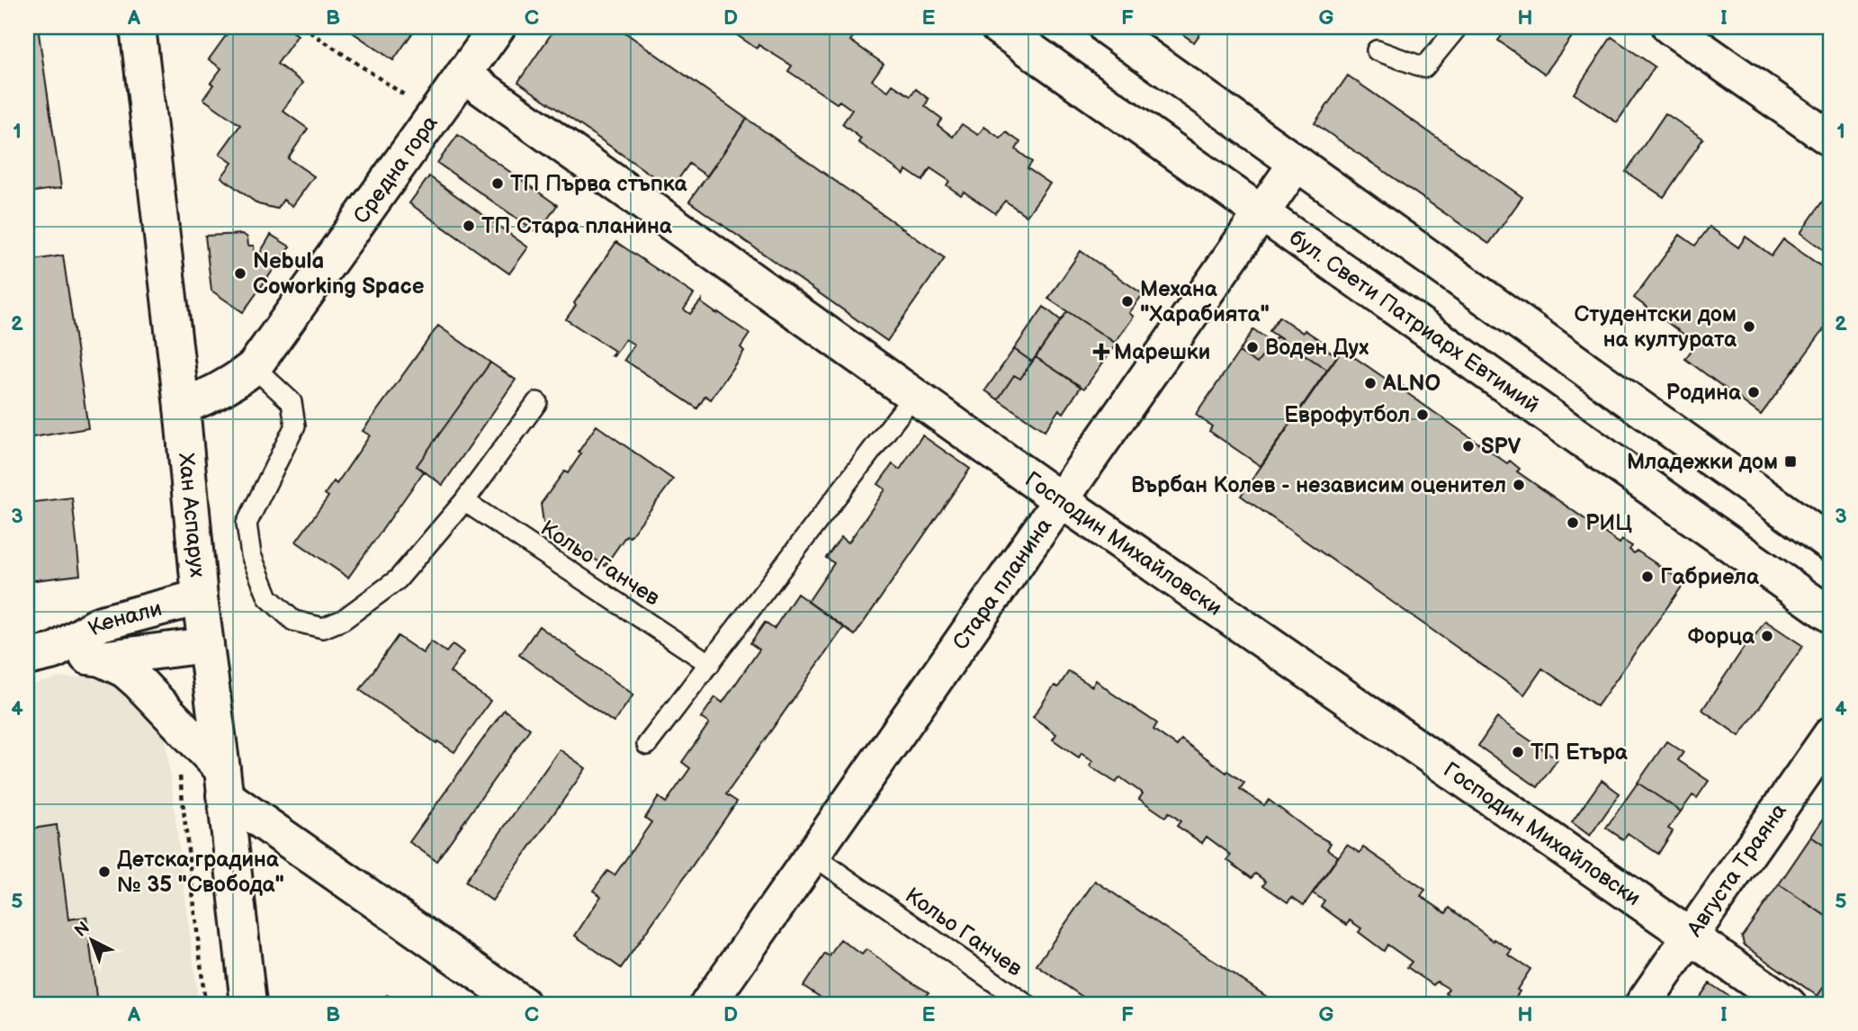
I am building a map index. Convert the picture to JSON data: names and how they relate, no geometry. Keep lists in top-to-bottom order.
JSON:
{
  "streets": {
    "street": [
      "Средна гора",
      "бул. Свети Патриарх Евтимий",
      "Хан Аспарух",
      "Господин Михайловски",
      "Стара планина",
      "Кенали",
      "Августа Траяна"
    ],
    "lane": ["Кольо Ганчев"]
  },
  "crossings": [
    ["Средна гора", "Хан Аспарух"],
    ["Средна гора", "Господин Михайловски"],
    ["бул. Свети Патриарх Евтимий", "Стара планина"],
    ["Хан Аспарух", "Кенали"],
    ["Господин Михайловски", "Стара планина"],
    ["Господин Михайловски", "Августа Траяна"],
    ["Кольо Ганчев", "Стара планина"]
  ],
  "places": {
    "other": [
      "ТП Първа стъпка",
      "ТП Стара планина",
      "Nebula Coworking Space",
      "Механа \"Харабията\"",
      "Студентски дом на културата",
      "Воден Дух",
      "ALNO",
      "Родина",
      "Еврофутбол",
      "SPV",
      "Върбан Колев - независим оценител",
      "РИЦ",
      "Габриела",
      "Форца",
      "ТП Етъра",
      "Детска градина № 35 \"Свобода\""
    ],
    "health": ["Марешки"],
    "transit": ["Младежки дом"]
  },
  "north": "top left",
  "grid": {
    "columns": [
      "A",
      "B",
      "C",
      "D",
      "E",
      "F",
      "G",
      "H",
      "I"
    ],
    "rows": [
      "1",
      "2",
      "3",
      "4",
      "5"
    ]
  }
}
